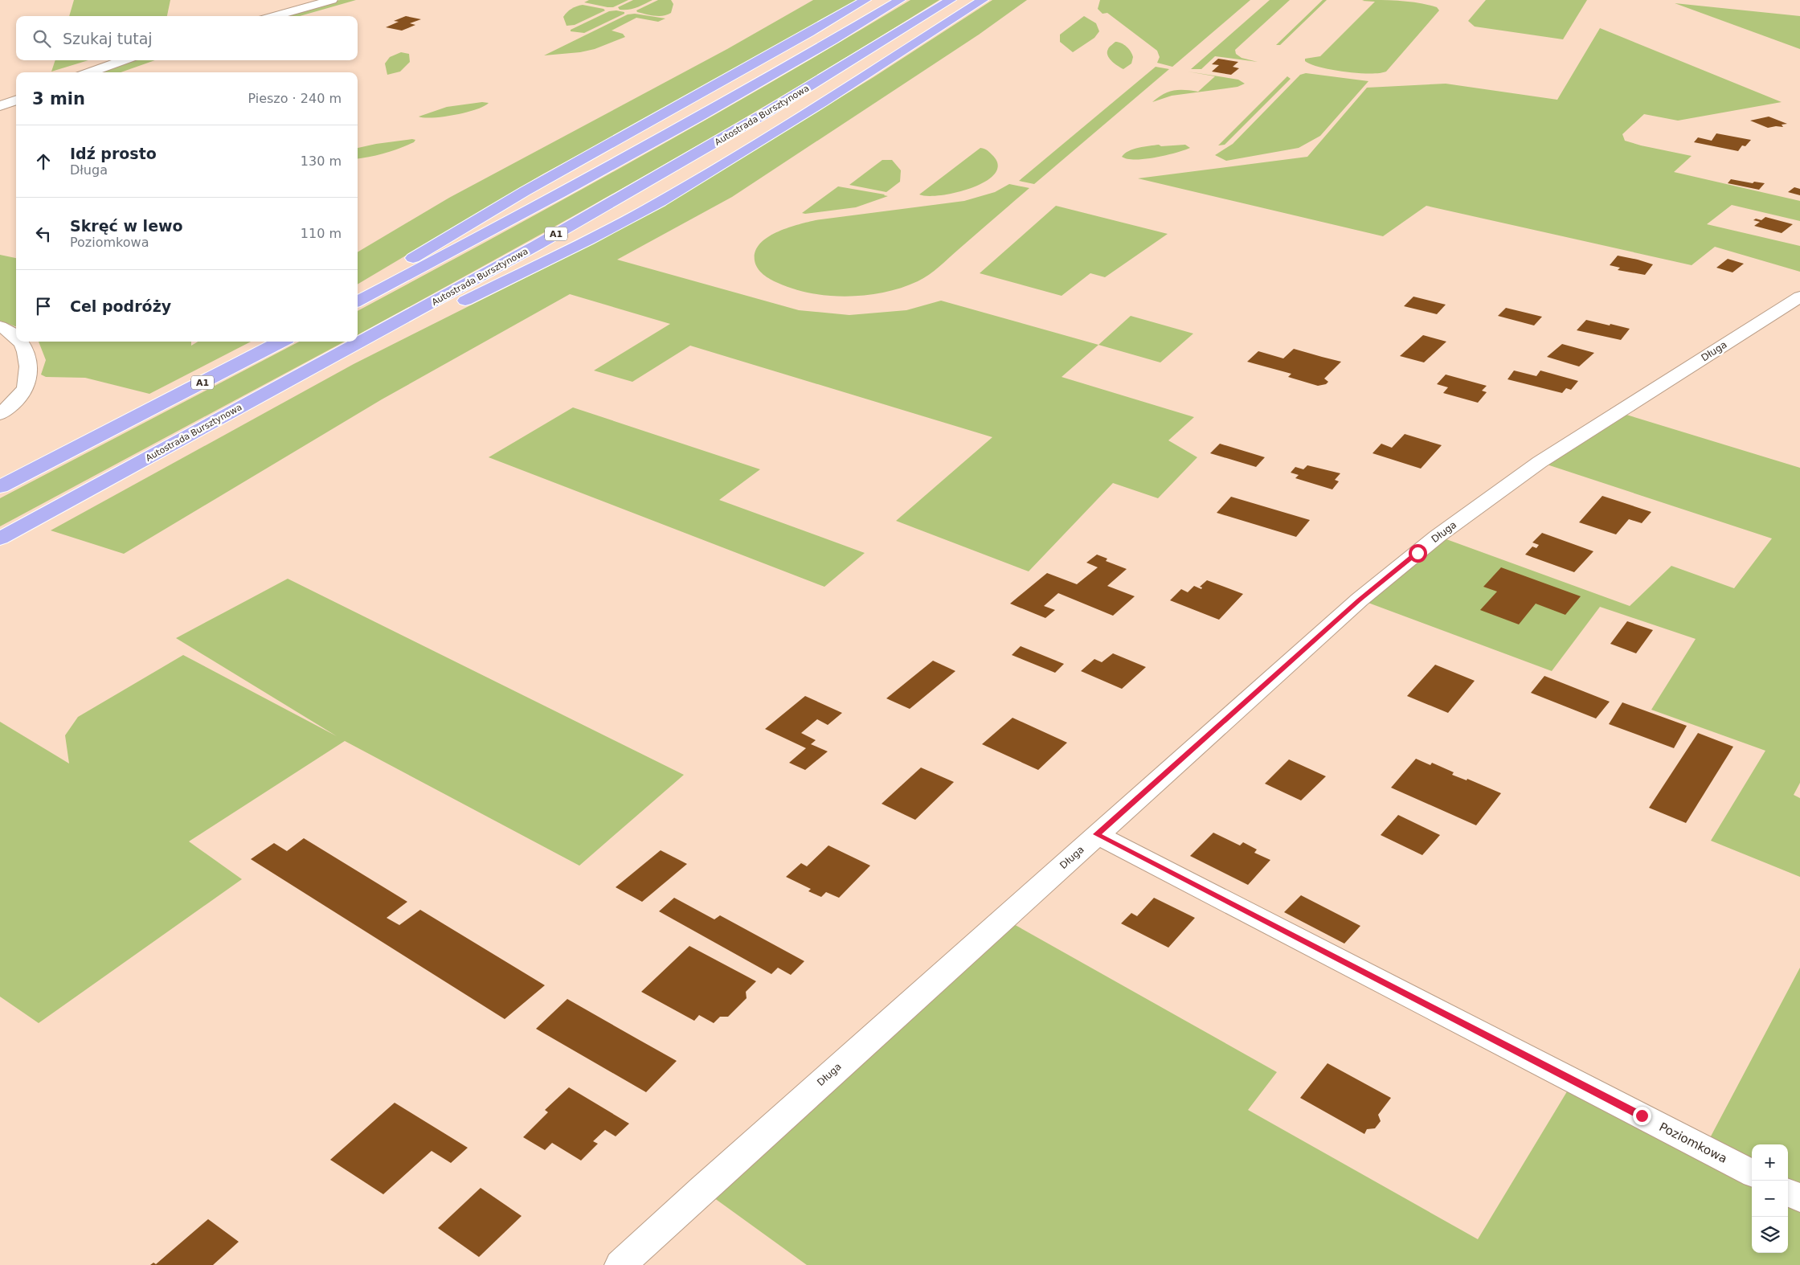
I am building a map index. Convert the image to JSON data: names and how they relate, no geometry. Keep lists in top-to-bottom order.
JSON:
{
  "streets": {
    "highway": ["Autostrada Bursztynowa", "A1"],
    "street": ["Długa", "Poziomkowa"]
  },
  "crossings": [
    ["Długa", "Poziomkowa"]
  ],
  "page": {
    "search": "Szukaj tutaj",
    "heading": ["3 min", "Pieszo · 240 m"],
    "list": [
      ["Idź prosto", "Długa", "130 m"],
      ["Skręć w lewo", "Poziomkowa", "110 m"],
      "Cel podróży"
    ],
    "map_buttons": ["+", "−"]
  }
}
